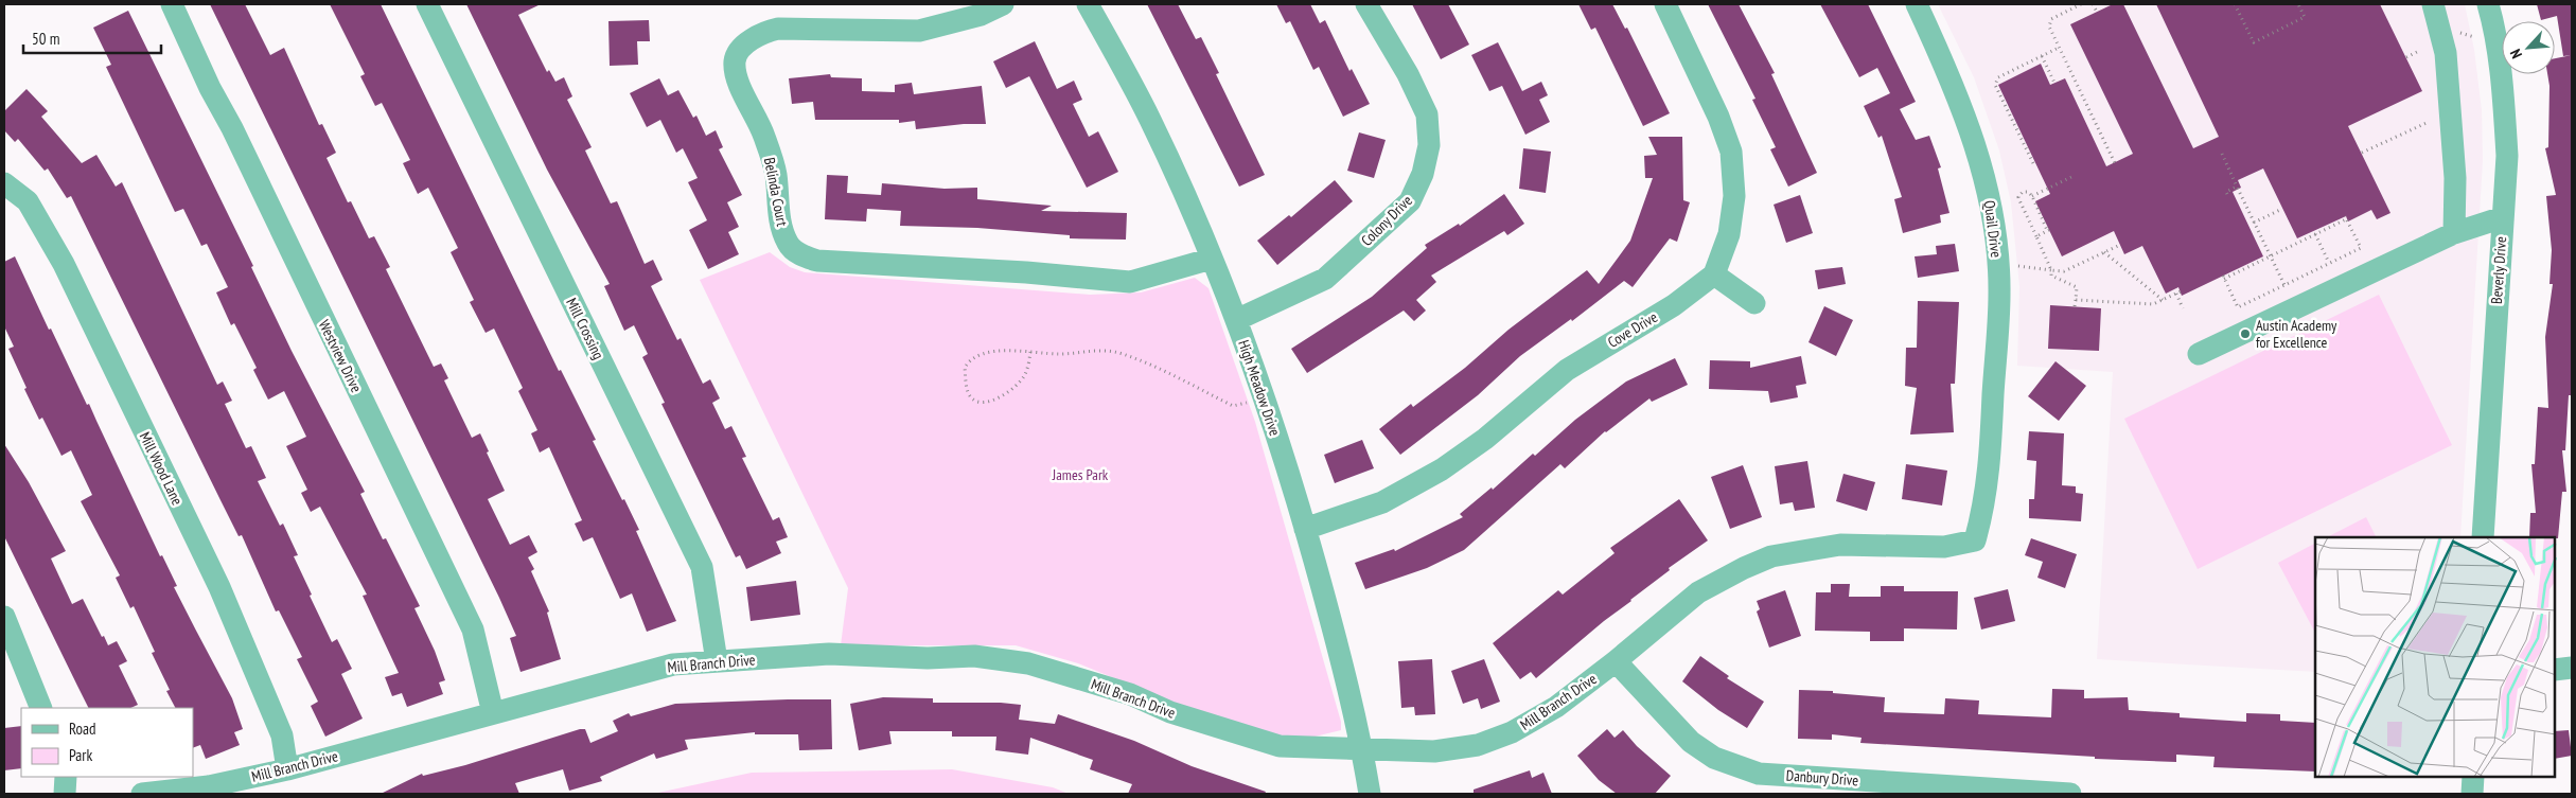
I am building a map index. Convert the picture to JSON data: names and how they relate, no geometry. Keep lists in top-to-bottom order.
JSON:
{
  "streets": {
    "street": [
      "Belinda Court",
      "Colony Drive",
      "Quail Drive",
      "Beverly Drive",
      "Mill Crossing",
      "Cove Drive",
      "Westview Drive",
      "High Meadow Drive",
      "Mill Wood Lane",
      "Mill Branch Drive",
      "Danbury Drive"
    ]
  },
  "crossings": [
    ["Belinda Court", "High Meadow Drive"],
    ["Colony Drive", "High Meadow Drive"],
    ["Quail Drive", "Mill Branch Drive"],
    ["Mill Crossing", "Mill Branch Drive"],
    ["Cove Drive", "High Meadow Drive"],
    ["Westview Drive", "Mill Branch Drive"],
    ["High Meadow Drive", "Mill Branch Drive"],
    ["Mill Wood Lane", "Mill Branch Drive"],
    ["Mill Branch Drive", "Danbury Drive"]
  ],
  "parks": ["James Park"],
  "places": ["Austin Academy for Excellence"],
  "legend": ["Road", "Park"],
  "scale_bar": "50 m",
  "north": "bottom left"
}
